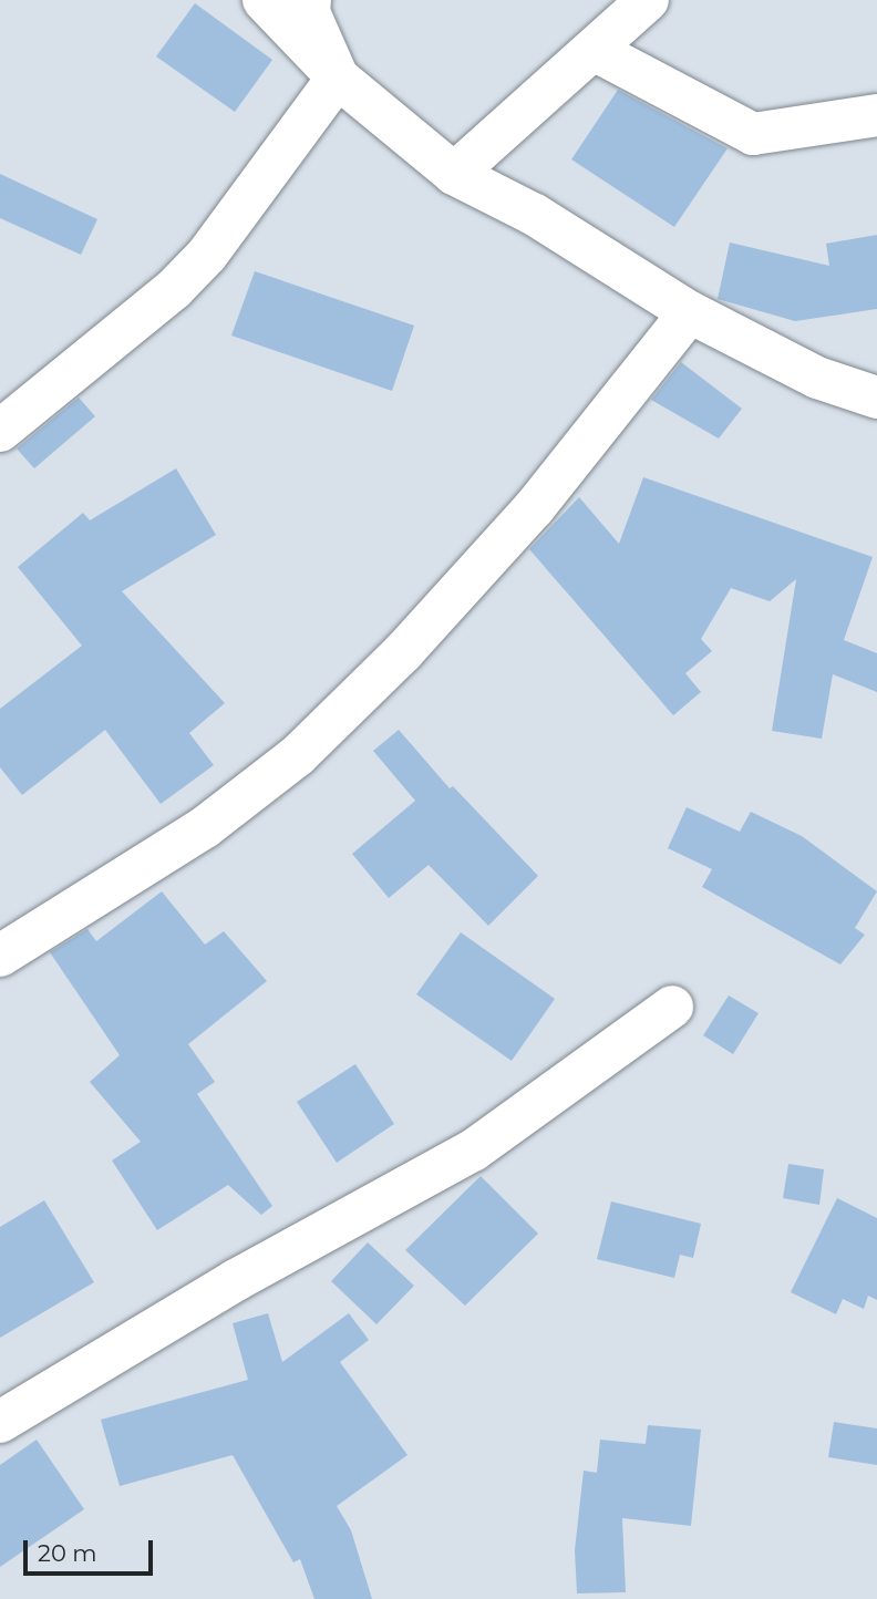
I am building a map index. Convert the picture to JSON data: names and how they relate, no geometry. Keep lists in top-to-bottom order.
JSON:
{
  "scale_bar": "20 m"
}
